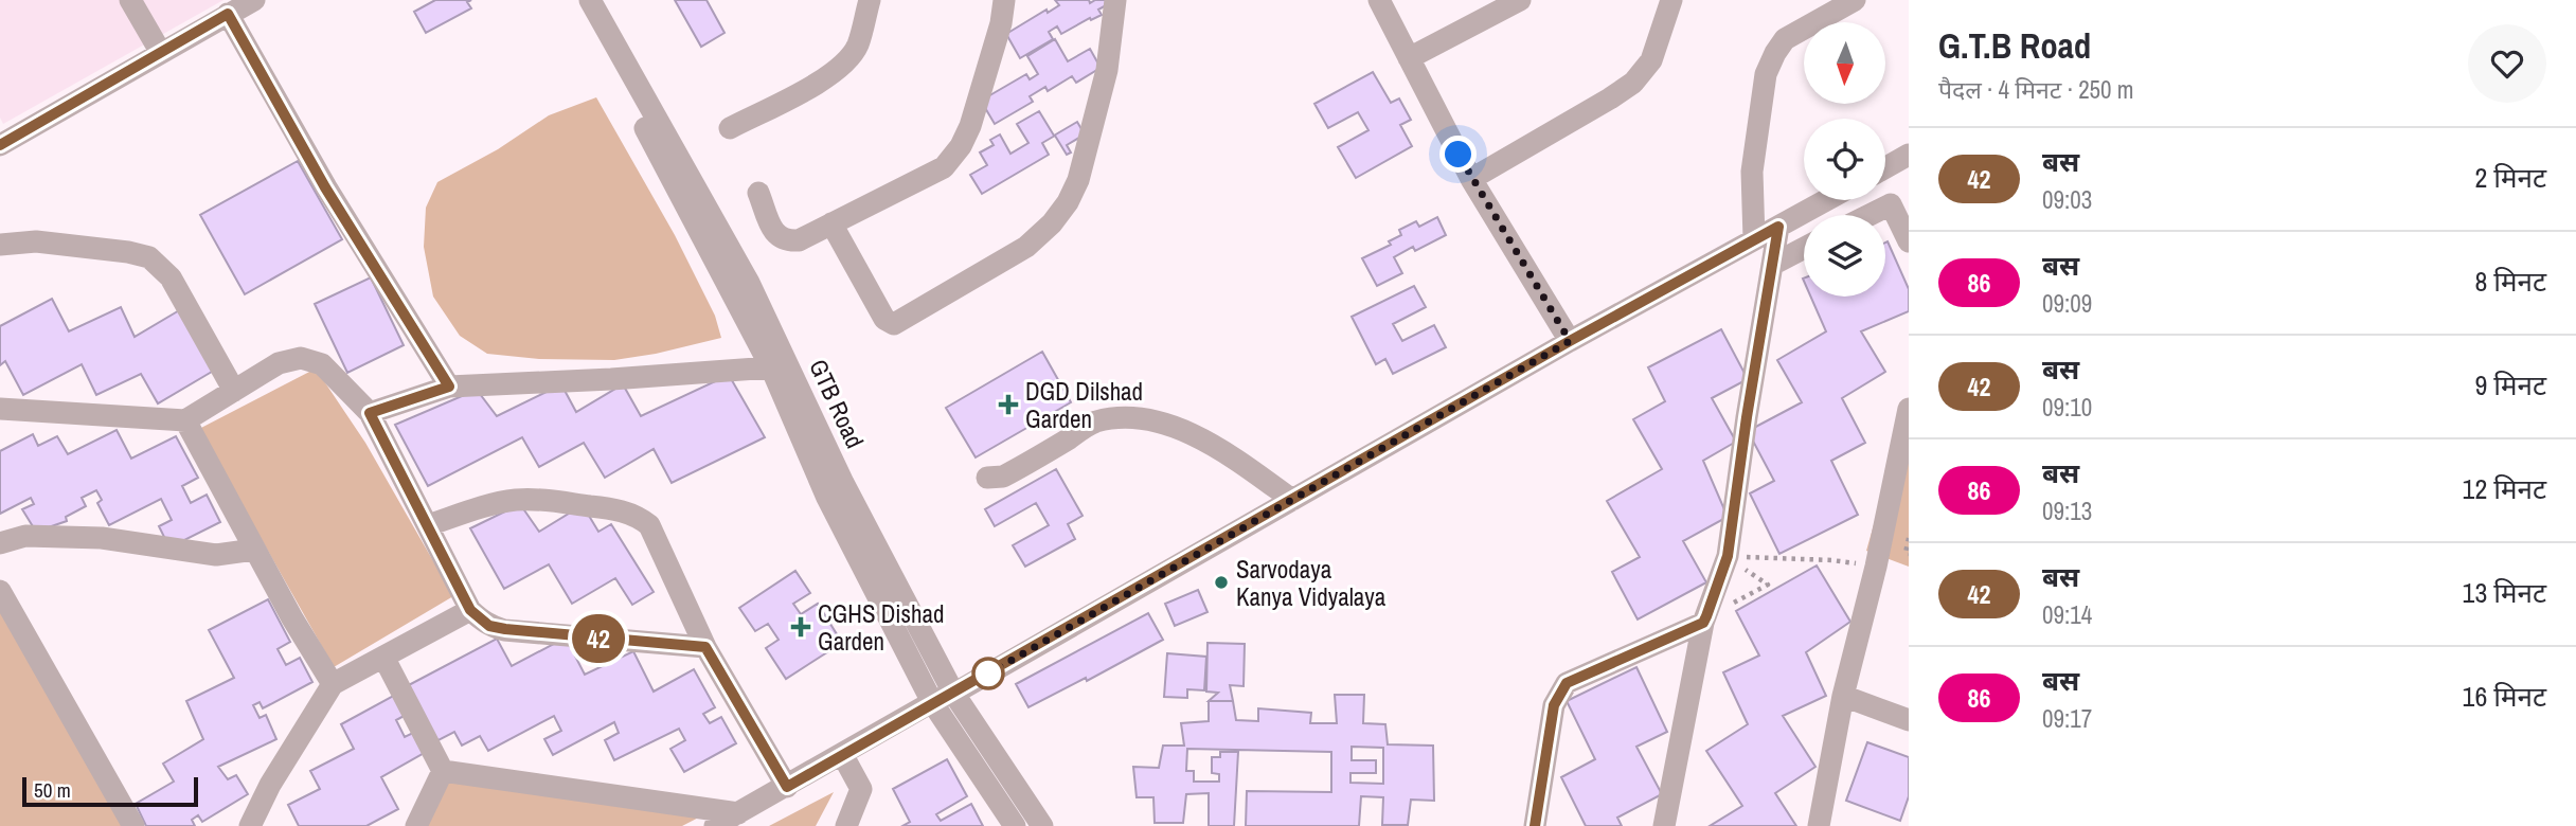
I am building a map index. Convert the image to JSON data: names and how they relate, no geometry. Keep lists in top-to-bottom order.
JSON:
{
  "streets": {
    "street": ["GTB Road"]
  },
  "places": {
    "health": ["DGD Dilshad Garden", "CGHS Dishad Garden"],
    "other": ["Sarvodaya Kanya Vidyalaya"]
  },
  "lines": ["bus line 42"],
  "scale_bar": "50 m",
  "north": "bottom",
  "page": {
    "on_map": "42",
    "heading": ["G.T.B Road", "पैदल · 4 मिनट · 250 m"],
    "list": [
      {
        "mark": "42",
        "name": "बस",
        "note": "09:03",
        "value": "2 मिनट"
      },
      {
        "mark": "86",
        "name": "बस",
        "note": "09:09",
        "value": "8 मिनट"
      },
      {
        "mark": "42",
        "name": "बस",
        "note": "09:10",
        "value": "9 मिनट"
      },
      {
        "mark": "86",
        "name": "बस",
        "note": "09:13",
        "value": "12 मिनट"
      },
      {
        "mark": "42",
        "name": "बस",
        "note": "09:14",
        "value": "13 मिनट"
      },
      {
        "mark": "86",
        "name": "बस",
        "note": "09:17",
        "value": "16 मिनट"
      }
    ],
    "scale": "50 m"
  }
}
